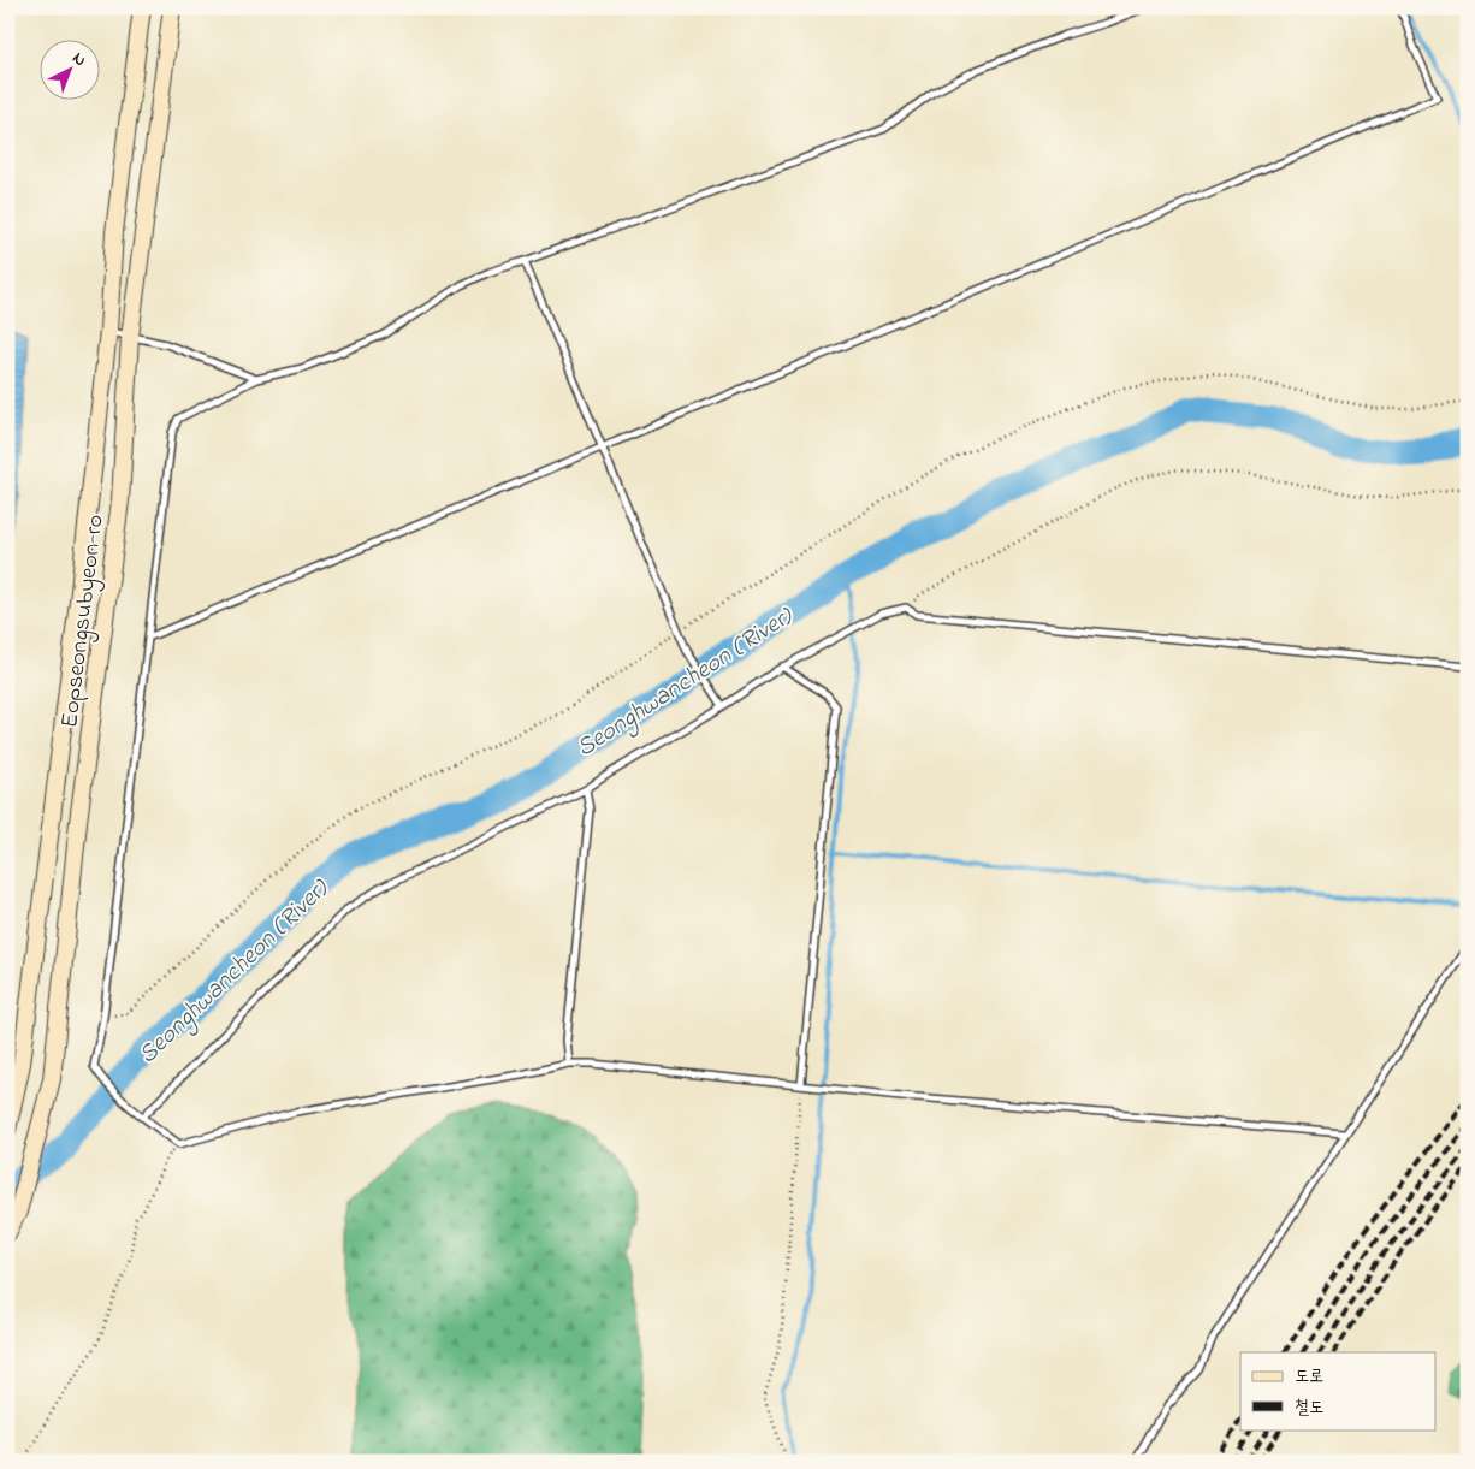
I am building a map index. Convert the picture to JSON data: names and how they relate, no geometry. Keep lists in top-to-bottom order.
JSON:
{
  "streets": {
    "main road": ["Eopseongsubyeon-ro"]
  },
  "water": ["Seonghwancheon (River)"],
  "legend": ["도로", "철도"],
  "north": "top right"
}
